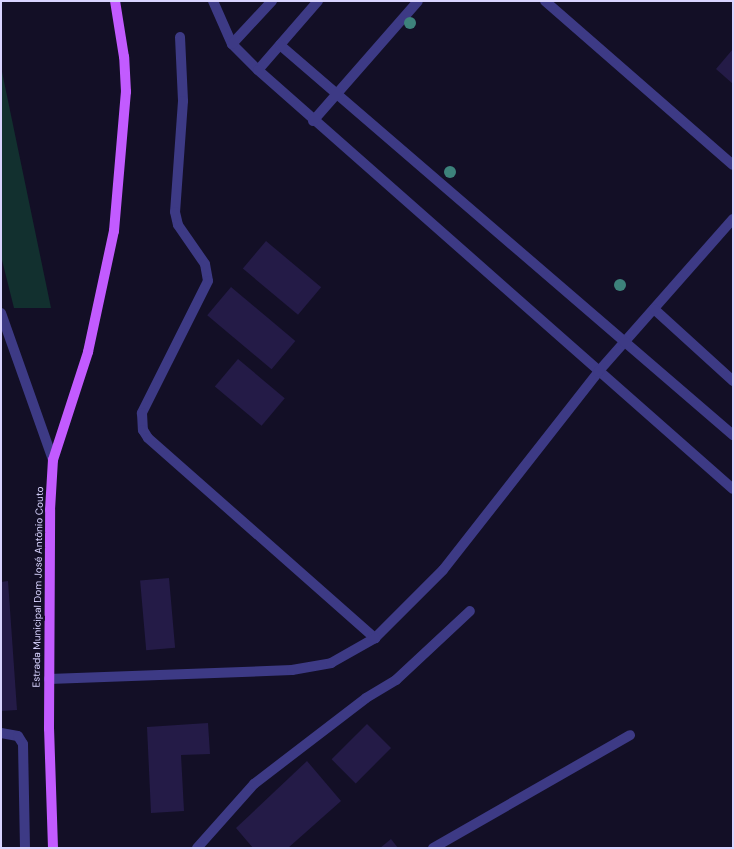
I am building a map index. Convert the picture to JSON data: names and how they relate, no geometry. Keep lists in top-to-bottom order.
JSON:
{
  "streets": {
    "main road": ["Estrada Municipal Dom José Antônio Couto"]
  }
}
